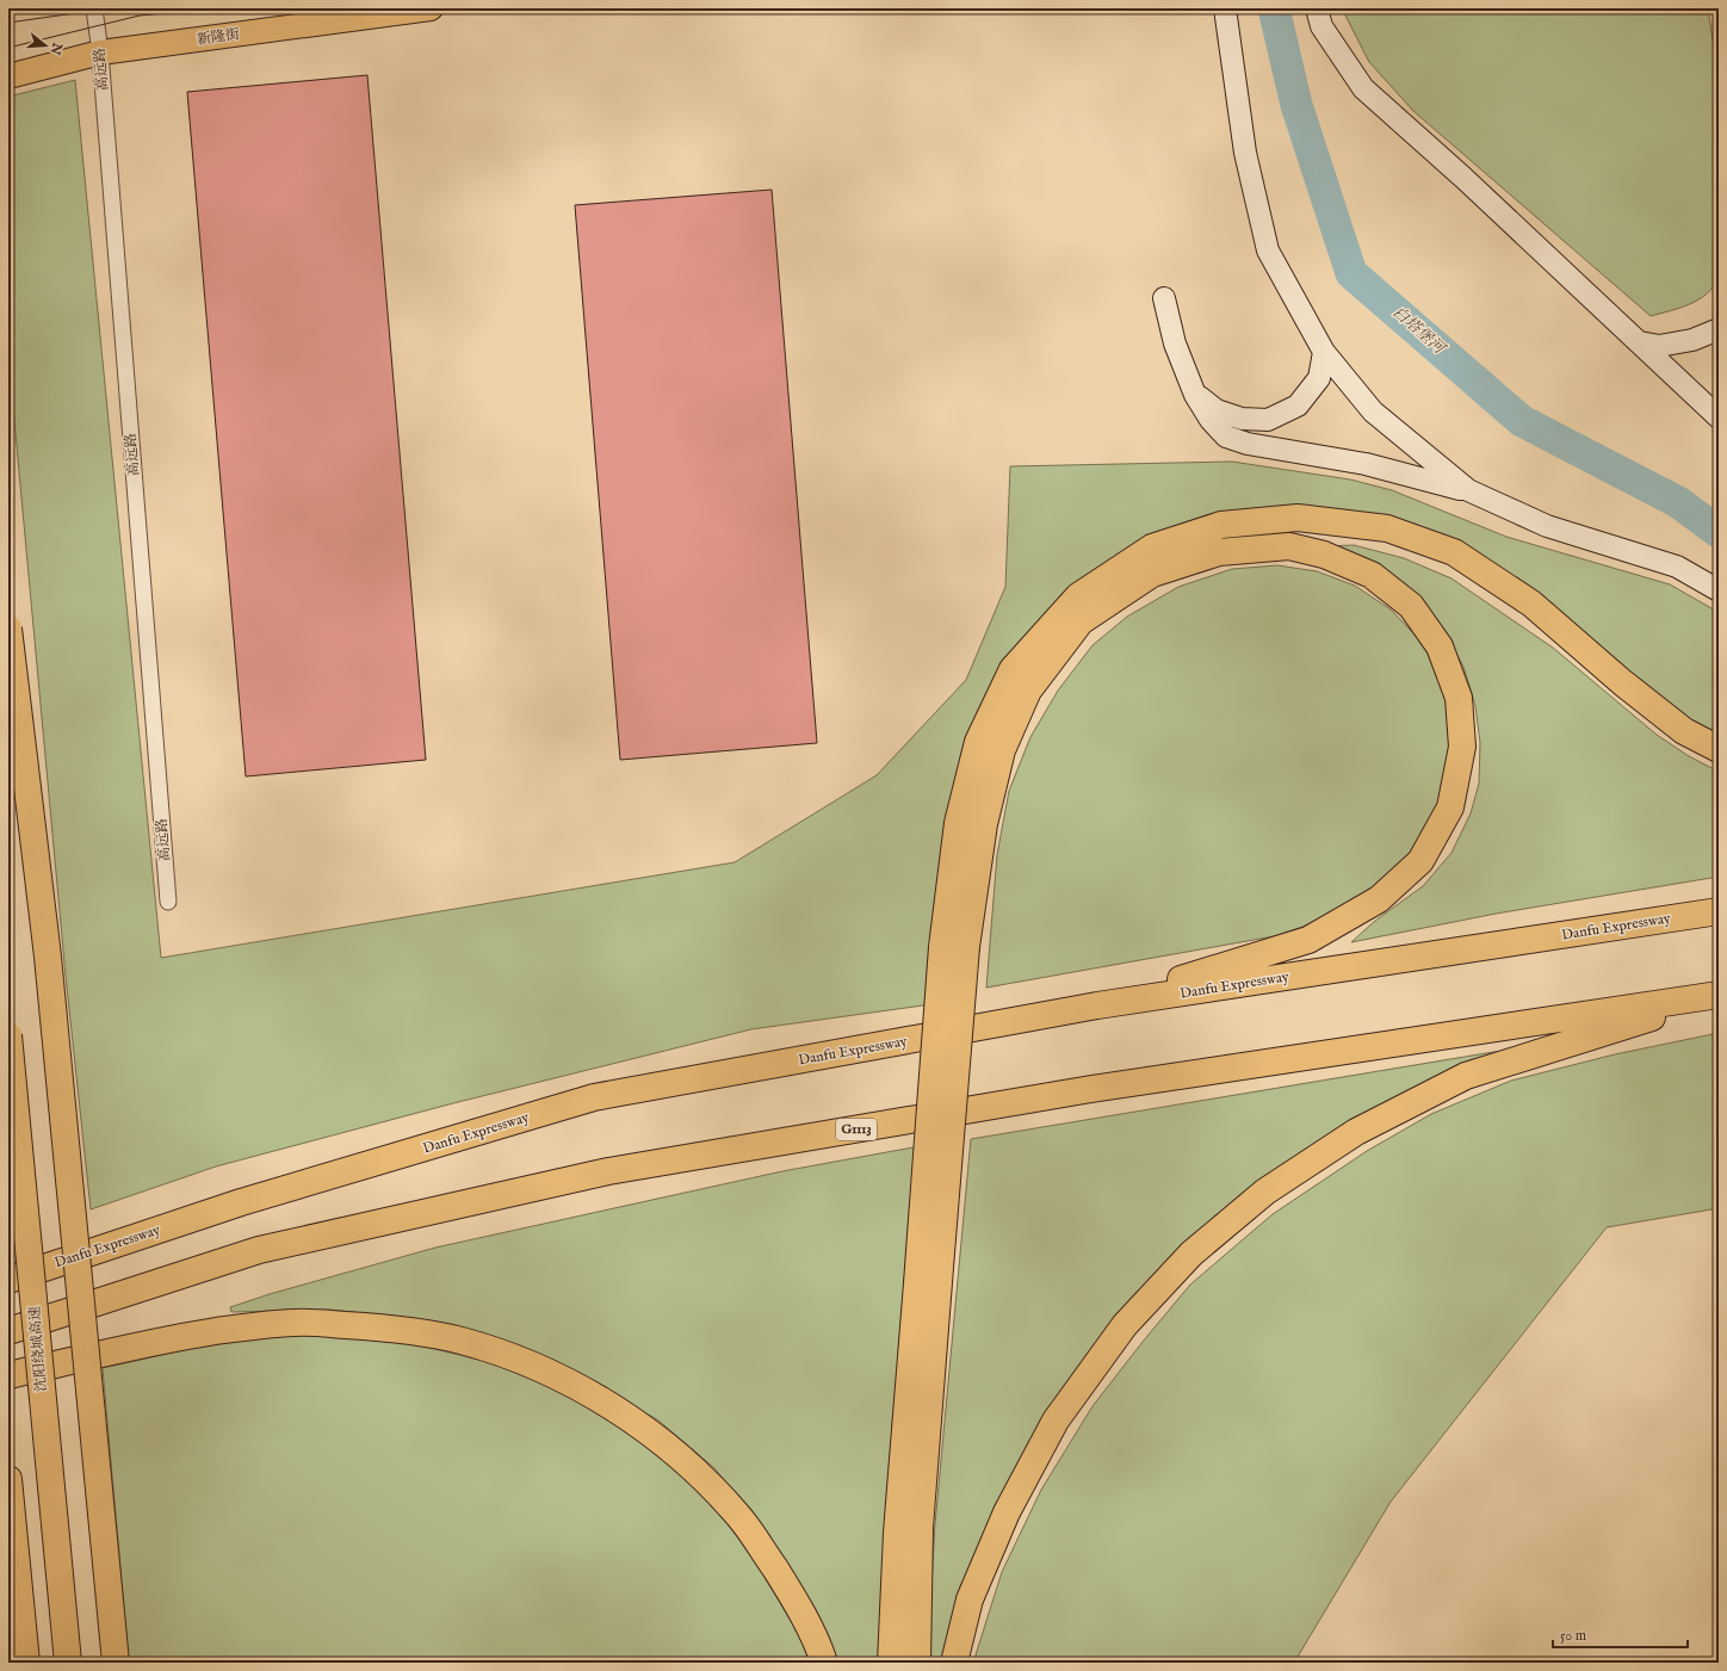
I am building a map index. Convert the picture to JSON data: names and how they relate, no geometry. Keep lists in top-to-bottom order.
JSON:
{
  "streets": {
    "highway": ["Danfu Expressway", "G1113", "沈阳绕城高速"],
    "main road": ["新隆街"],
    "street": ["高远路"]
  },
  "crossings": [
    ["新隆街", "高远路"]
  ],
  "water": ["白塔堡河"],
  "scale_bar": "50 m",
  "north": "right"
}
